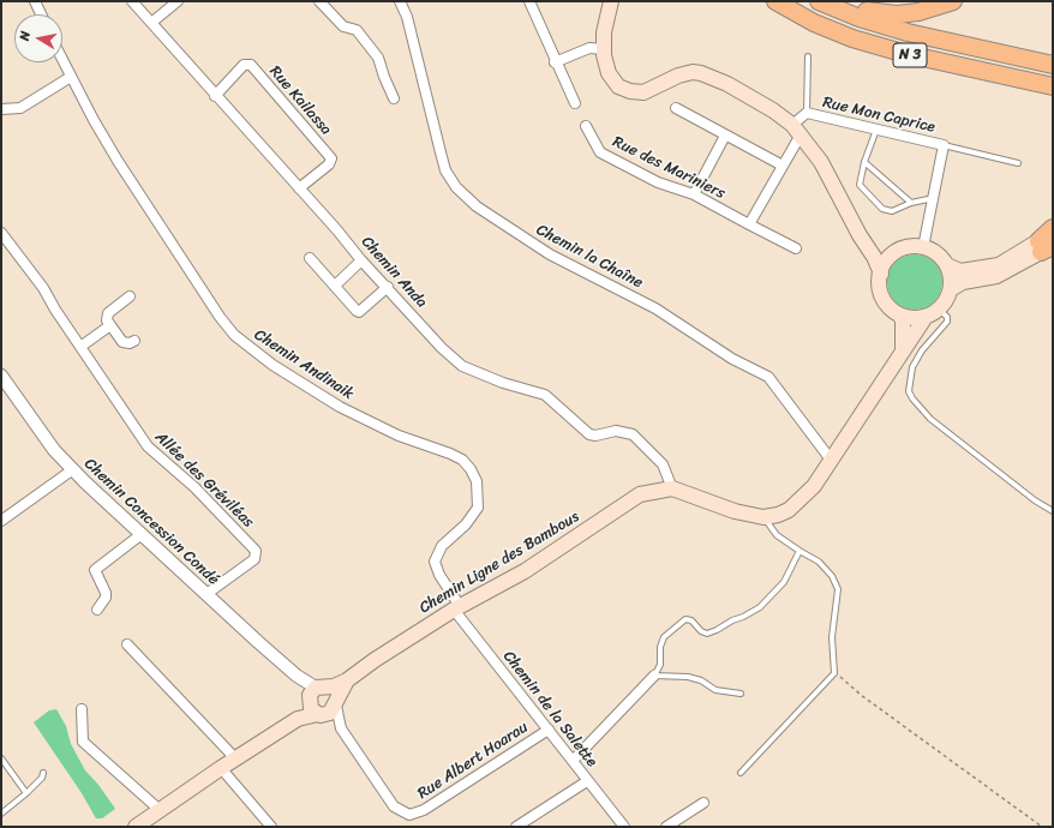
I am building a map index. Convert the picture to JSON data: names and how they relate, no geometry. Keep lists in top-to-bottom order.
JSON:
{
  "streets": {
    "highway": ["N 3"],
    "main road": ["Chemin Ligne des Bambous"],
    "street": [
      "Rue Kailassa",
      "Rue Mon Caprice",
      "Rue des Mariniers",
      "Chemin la Chaîne",
      "Chemin Anda",
      "Chemin Andinaik",
      "Allée des Gréviléas",
      "Chemin Concession Condé",
      "Chemin de la Salette",
      "Rue Albert Hoarau"
    ]
  },
  "crossings": [
    ["Rue Kailassa", "Chemin Anda"],
    ["Chemin Anda", "Chemin Ligne des Bambous"],
    ["Chemin Andinaik", "Chemin Ligne des Bambous"],
    ["Chemin Andinaik", "Chemin de la Salette"],
    ["Allée des Gréviléas", "Chemin Concession Condé"],
    ["Chemin Concession Condé", "Chemin Ligne des Bambous"],
    ["Chemin Concession Condé", "Rue Albert Hoarau"],
    ["Chemin Ligne des Bambous", "Chemin de la Salette"],
    ["Chemin Ligne des Bambous", "Rue Albert Hoarau"],
    ["Chemin de la Salette", "Rue Albert Hoarau"]
  ],
  "north": "left"
}
